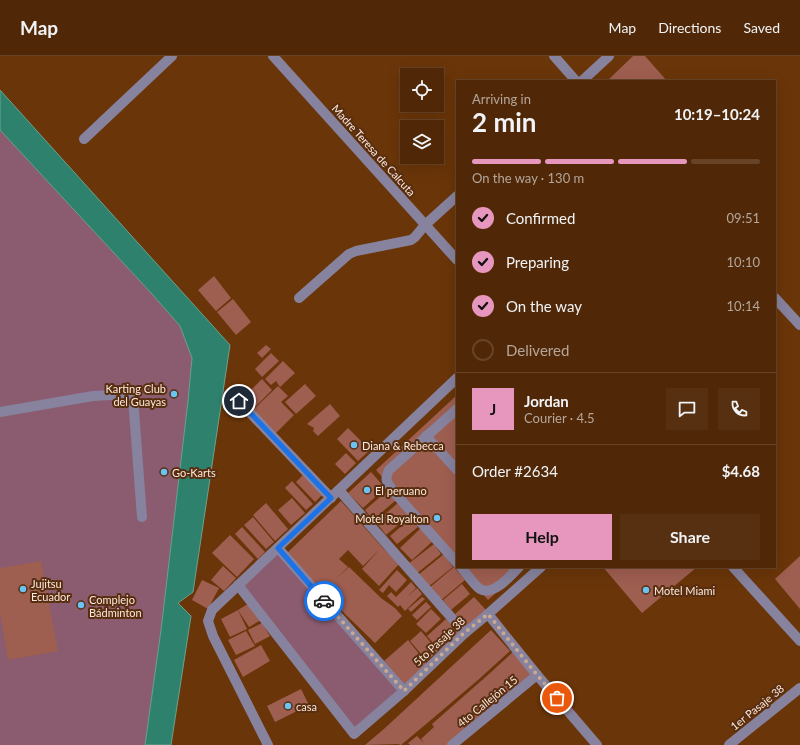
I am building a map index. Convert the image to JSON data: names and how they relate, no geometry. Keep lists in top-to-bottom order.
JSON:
{
  "streets": {
    "street": [
      "Madre Teresa de Calcuta",
      "5to Pasaje 38",
      "4to Callejón 15",
      "1er Pasaje 38"
    ]
  },
  "places": [
    "Karting Club del Guayas",
    "Diana & Rebecca",
    "Go-Karts",
    "El peruano",
    "Motel Royalton",
    "Jujitsu Ecuador",
    "Motel Miami",
    "Complejo Bádminton",
    "casa"
  ],
  "page": {
    "header": "Map",
    "nav": ["Map", "Directions", "Saved"],
    "heading": ["2 min", "Arriving in", "10:19–10:24"],
    "panel": [
      "Jordan",
      "Courier · 4.5",
      "Order #2634",
      "$4.68"
    ],
    "bar": "On the way · 130 m",
    "list": [
      ["Confirmed", "09:51"],
      ["Preparing", "10:10"],
      ["On the way", "10:14"],
      "Delivered"
    ],
    "round": "J",
    "buttons": ["Help", "Share"]
  }
}
